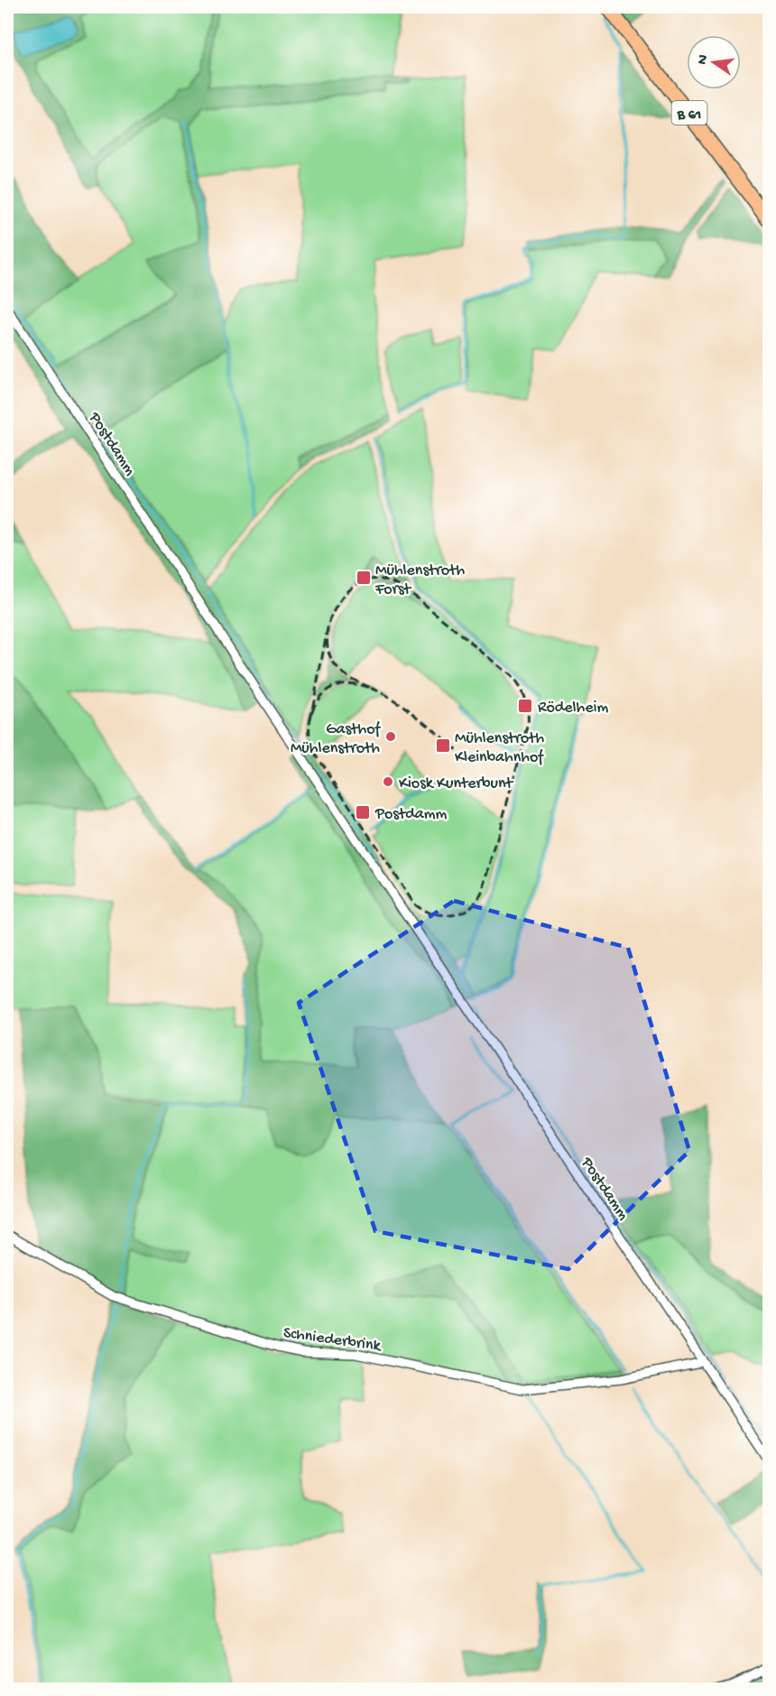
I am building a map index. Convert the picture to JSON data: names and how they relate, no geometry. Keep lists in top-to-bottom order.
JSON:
{
  "streets": {
    "main road": ["B 61"],
    "street": ["Postdamm", "Schniederbrink"]
  },
  "crossings": [
    ["Postdamm", "Schniederbrink"]
  ],
  "places": {
    "transit": [
      "Mühlenstroth Forst",
      "Rödelheim",
      "Mühlenstroth Kleinbahnhof",
      "Postdamm"
    ],
    "other": ["Gasthof Mühlenstroth", "Kiosk Kunterbunt"]
  },
  "north": "left"
}
